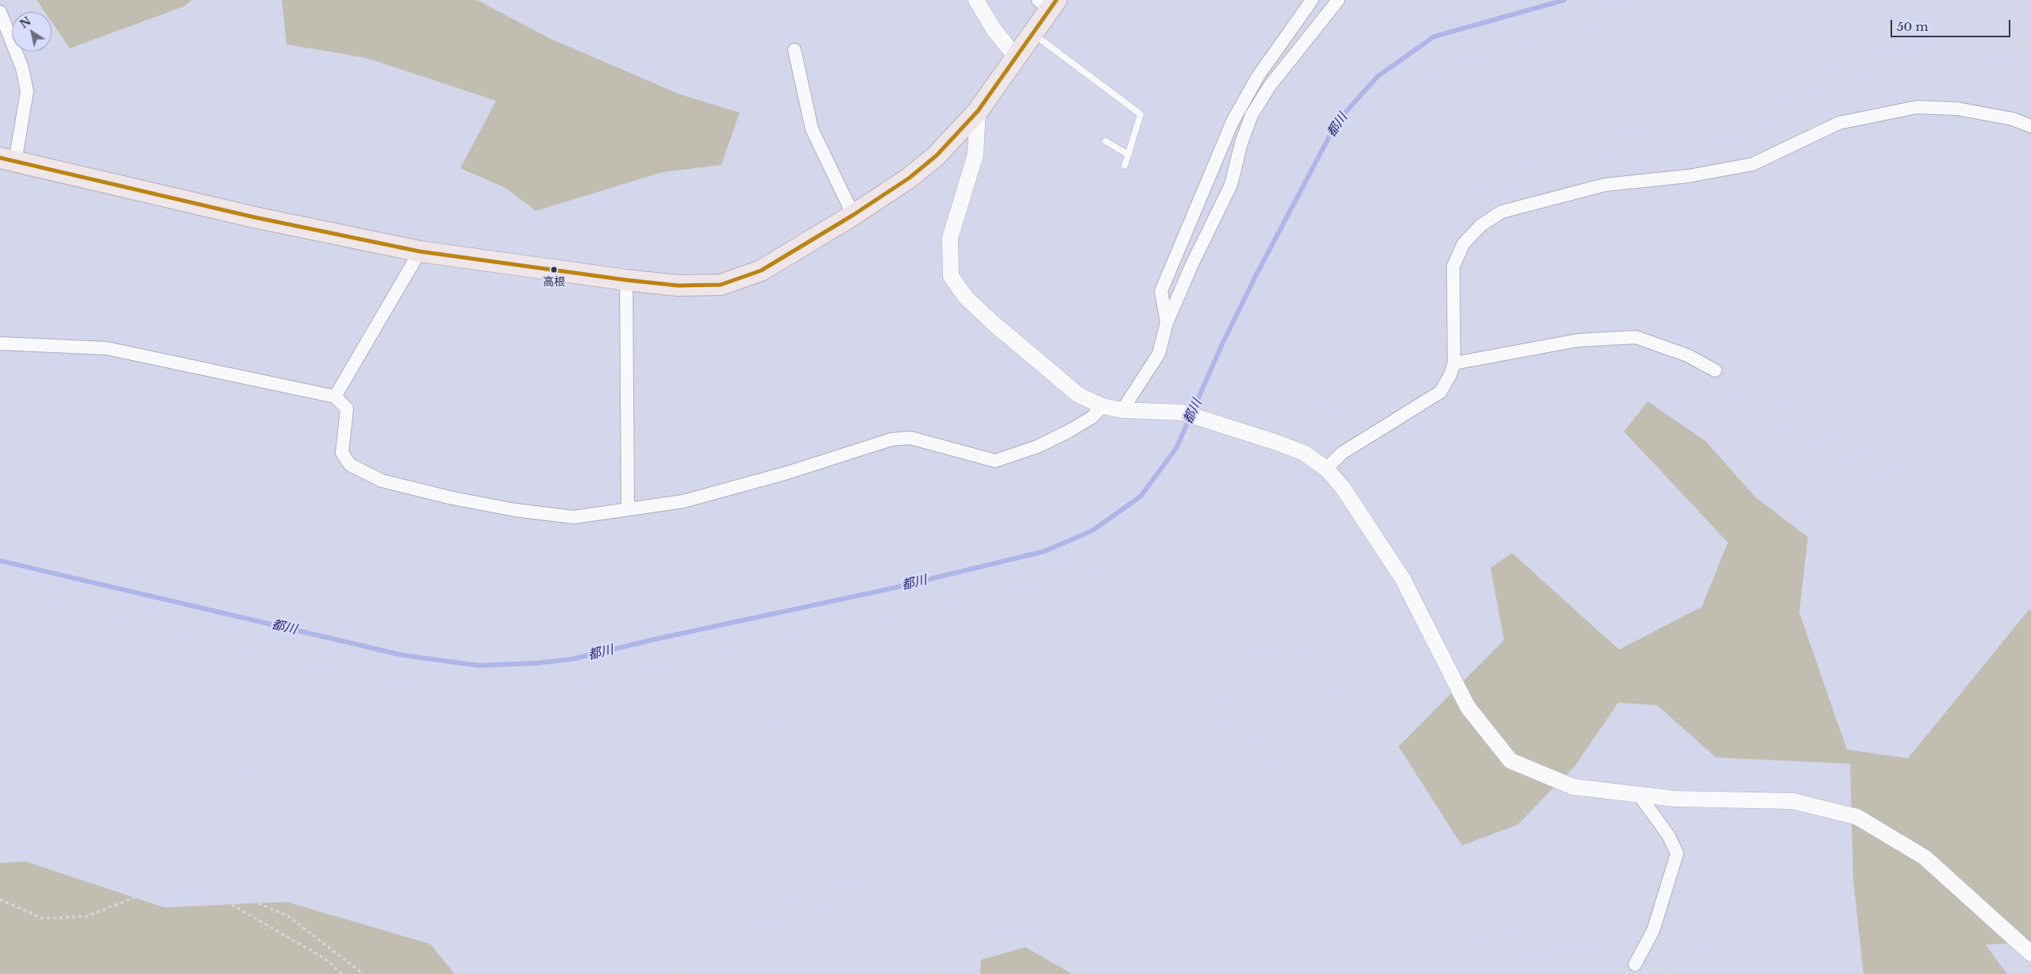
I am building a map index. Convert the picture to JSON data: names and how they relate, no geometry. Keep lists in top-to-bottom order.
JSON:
{
  "water": ["都川"],
  "places": ["高根"],
  "scale_bar": "50 m",
  "north": "top left"
}
